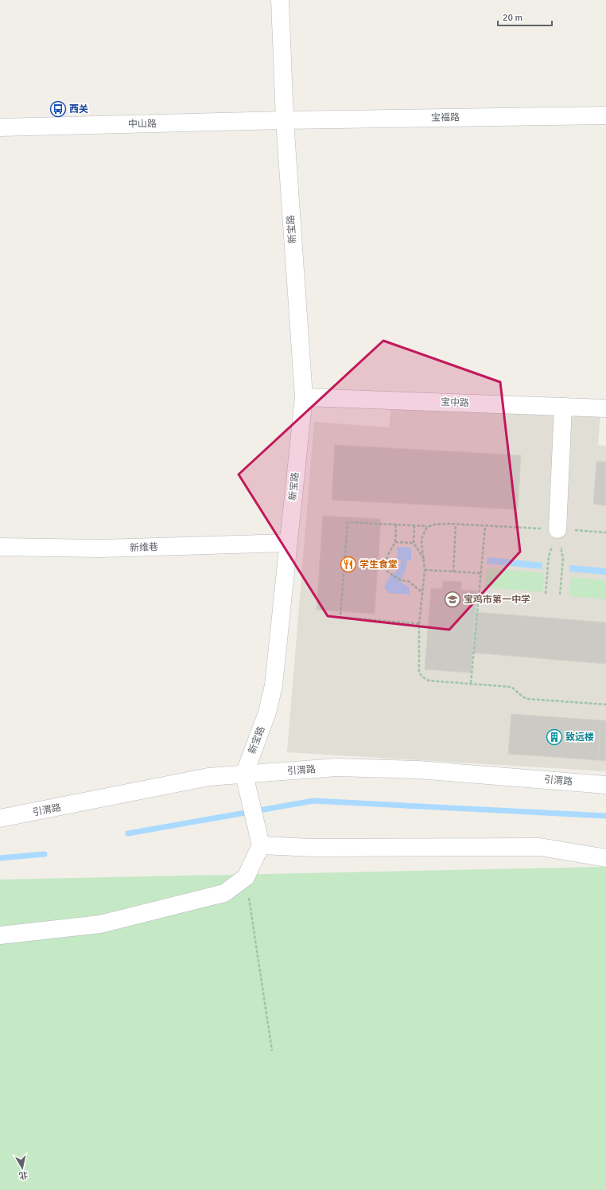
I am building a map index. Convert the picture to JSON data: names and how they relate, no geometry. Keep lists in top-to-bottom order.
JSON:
{
  "streets": {
    "main road": [
      "宝福路",
      "中山路",
      "新宝路",
      "宝中路",
      "新维巷",
      "引渭路"
    ]
  },
  "crossings": [
    ["宝福路", "中山路"],
    ["宝福路", "新宝路"],
    ["中山路", "新宝路"],
    ["新宝路", "宝中路"],
    ["新宝路", "新维巷"],
    ["新宝路", "引渭路"]
  ],
  "places": {
    "bus stop": ["西关"],
    "restaurant": ["学生食堂"],
    "school or university": ["宝鸡市第一中学"],
    "building": ["致远楼"]
  },
  "scale_bar": "20 m",
  "north": "bottom"
}
